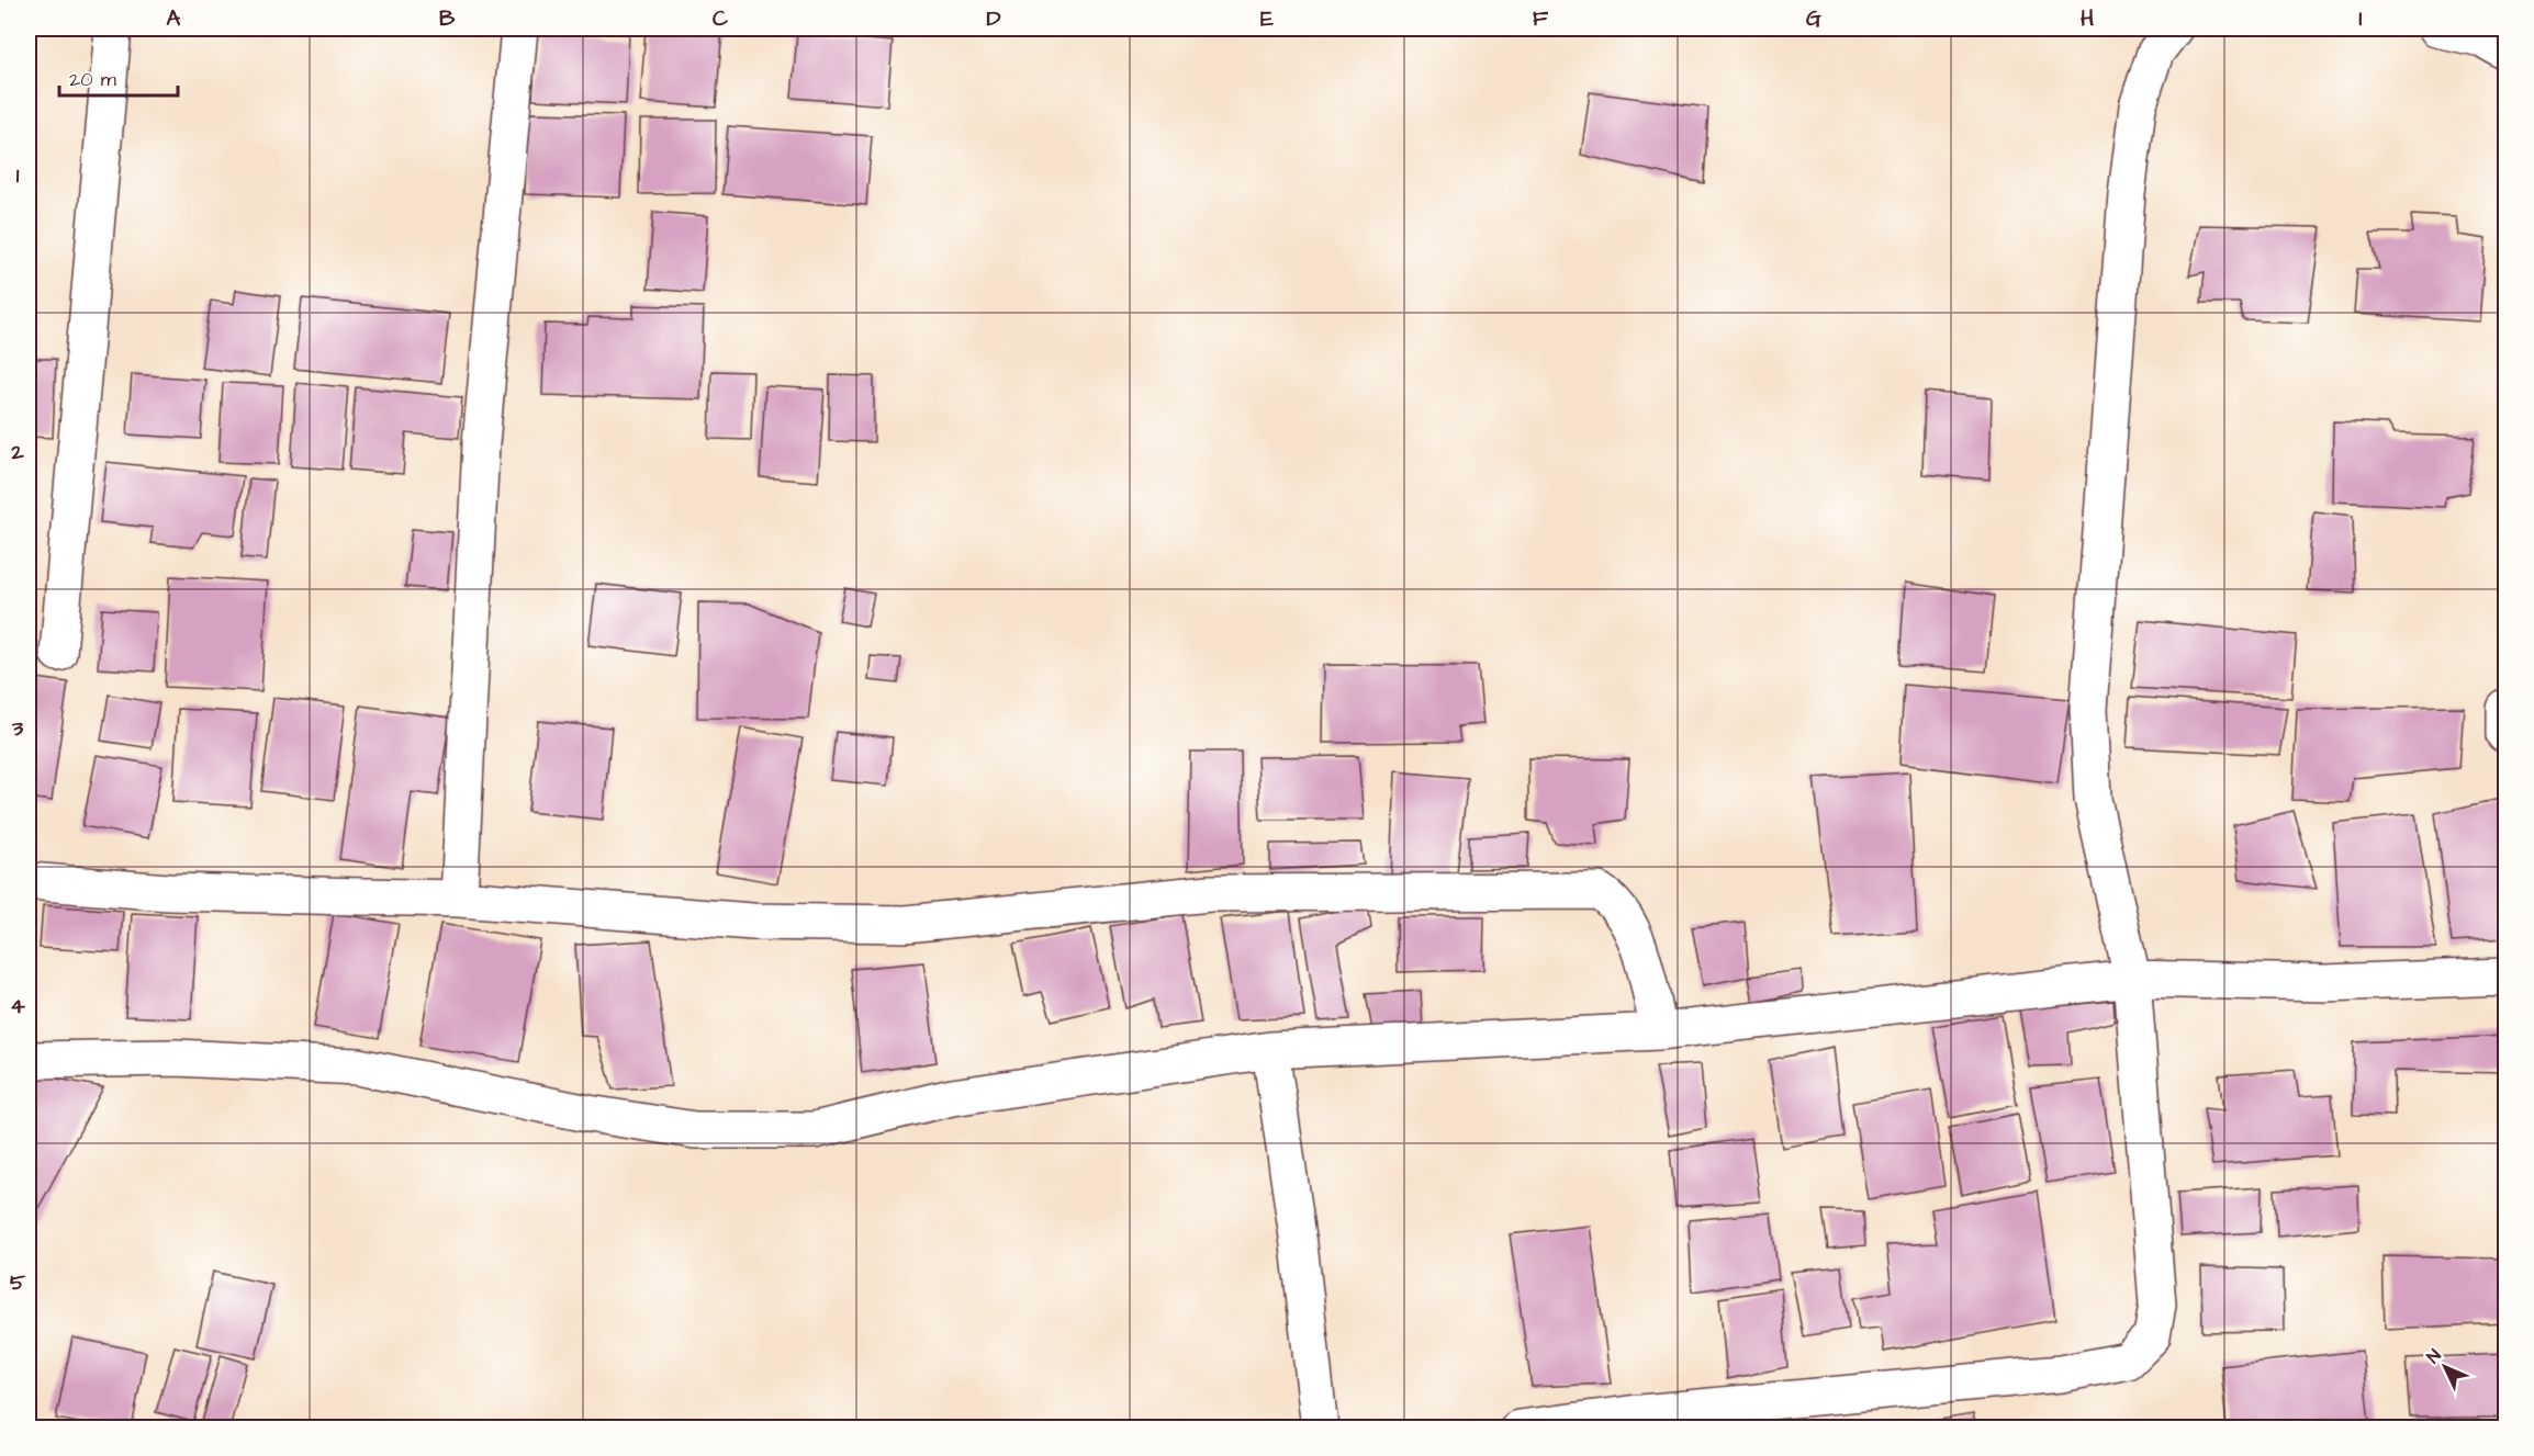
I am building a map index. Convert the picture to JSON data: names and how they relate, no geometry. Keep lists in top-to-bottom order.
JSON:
{
  "scale_bar": "20 m",
  "north": "top left",
  "grid": {
    "columns": [
      "A",
      "B",
      "C",
      "D",
      "E",
      "F",
      "G",
      "H",
      "I"
    ],
    "rows": [
      "1",
      "2",
      "3",
      "4",
      "5"
    ]
  }
}
